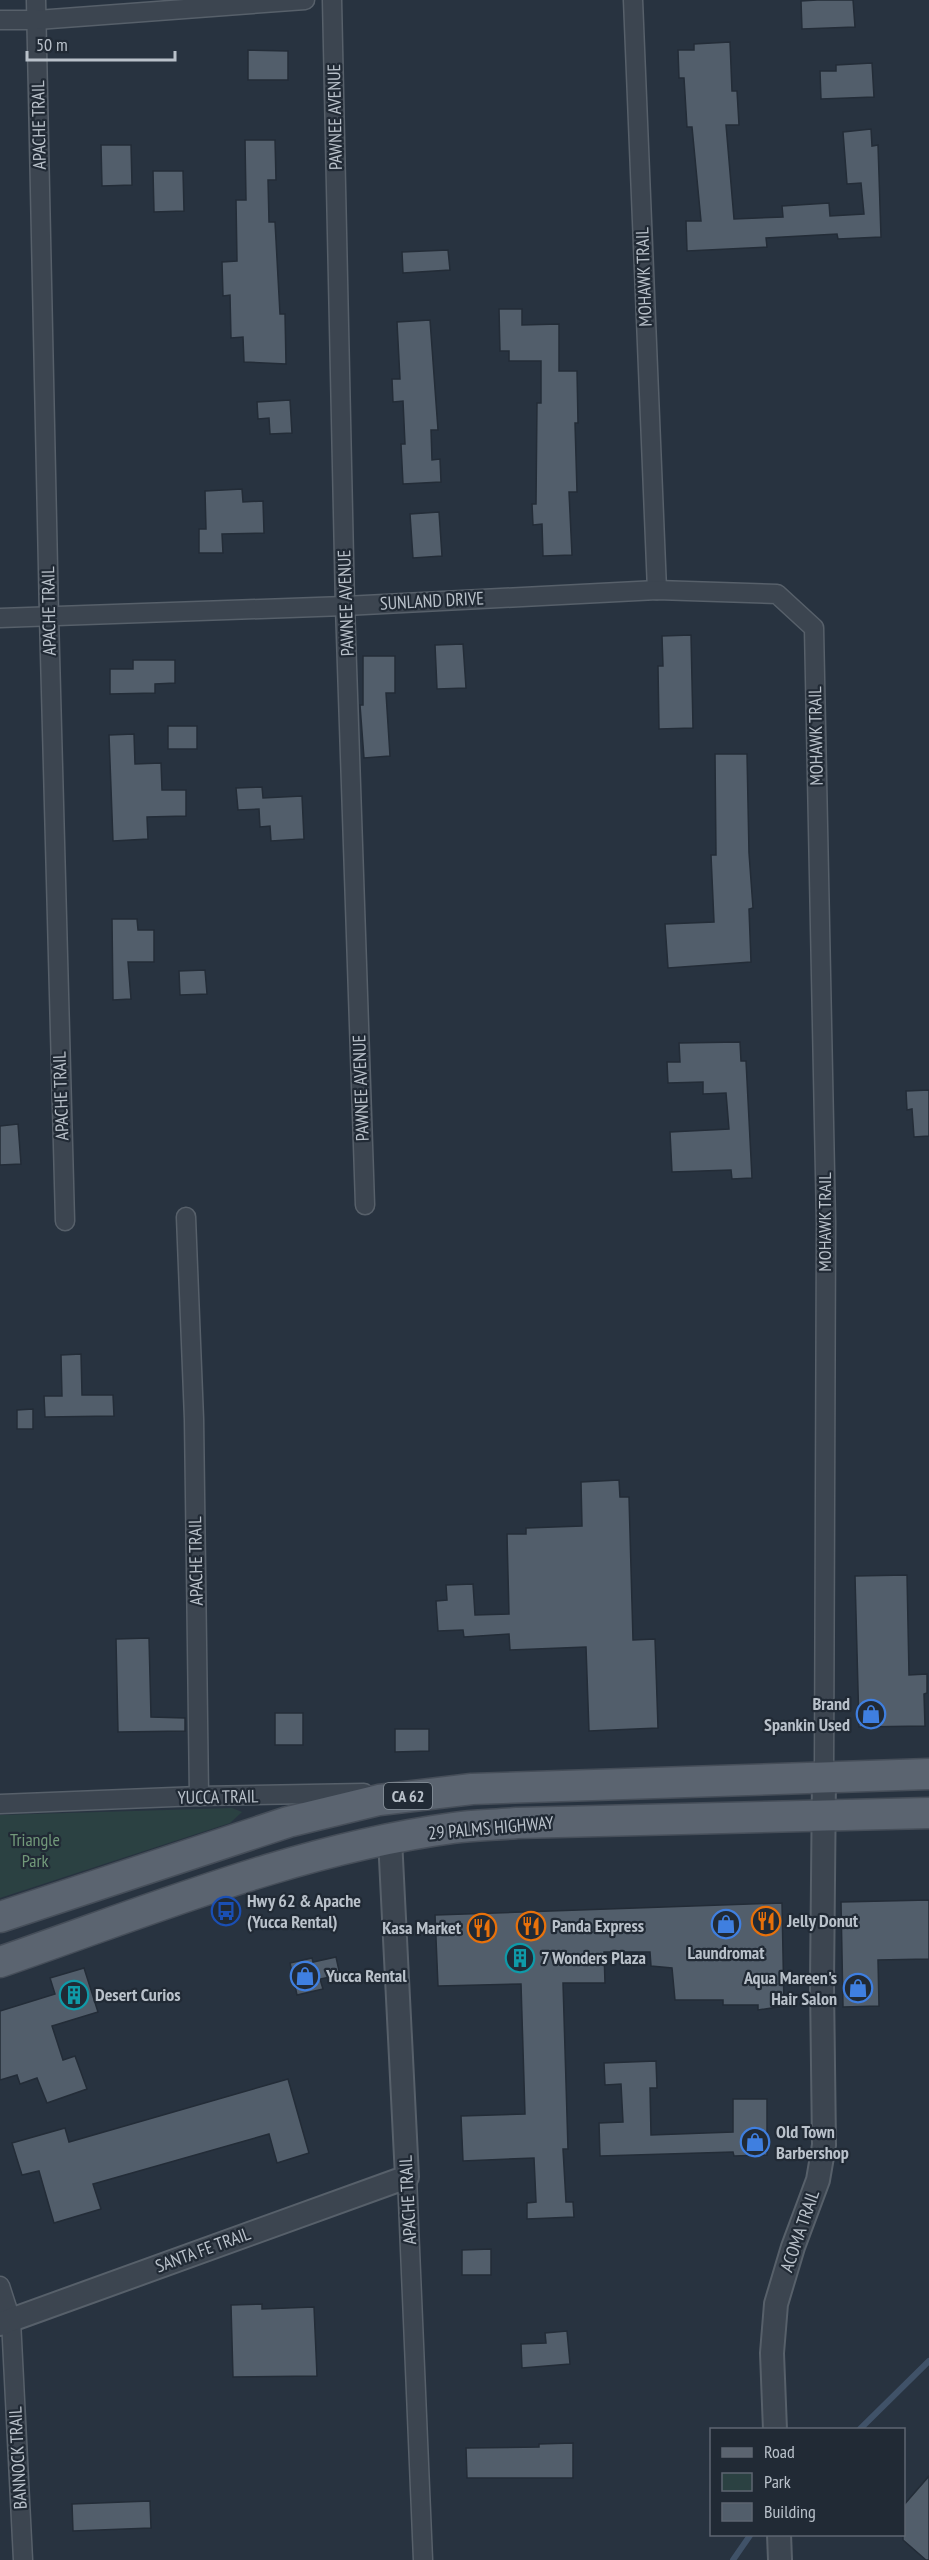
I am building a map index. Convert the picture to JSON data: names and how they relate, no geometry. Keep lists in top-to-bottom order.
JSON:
{
  "streets": {
    "main road": ["CA 62", "29 PALMS HIGHWAY"],
    "street": [
      "PAWNEE AVENUE",
      "APACHE TRAIL",
      "MOHAWK TRAIL",
      "SUNLAND DRIVE",
      "YUCCA TRAIL",
      "ACOMA TRAIL",
      "SANTA FE TRAIL",
      "BANNOCK TRAIL"
    ]
  },
  "crossings": [
    ["PAWNEE AVENUE", "SUNLAND DRIVE"],
    ["APACHE TRAIL", "SUNLAND DRIVE"],
    ["APACHE TRAIL", "YUCCA TRAIL"],
    ["APACHE TRAIL", "29 PALMS HIGHWAY"],
    ["APACHE TRAIL", "SANTA FE TRAIL"],
    ["MOHAWK TRAIL", "SUNLAND DRIVE"],
    ["MOHAWK TRAIL", "29 PALMS HIGHWAY"],
    ["MOHAWK TRAIL", "ACOMA TRAIL"],
    ["YUCCA TRAIL", "29 PALMS HIGHWAY"],
    ["29 PALMS HIGHWAY", "ACOMA TRAIL"],
    ["SANTA FE TRAIL", "BANNOCK TRAIL"]
  ],
  "parks": ["Triangle Park"],
  "places": {
    "shop": [
      "Brand Spankin Used",
      "Laundromat",
      "Yucca Rental",
      "Aqua Mareen's Hair Salon",
      "Old Town Barbershop"
    ],
    "bus stop": ["Hwy 62 & Apache (Yucca Rental)"],
    "restaurant": ["Jelly Donut", "Panda Express", "Kasa Market"],
    "building": ["7 Wonders Plaza", "Desert Curios"]
  },
  "legend": ["Road", "Park", "Building"],
  "scale_bar": "50 m"
}
